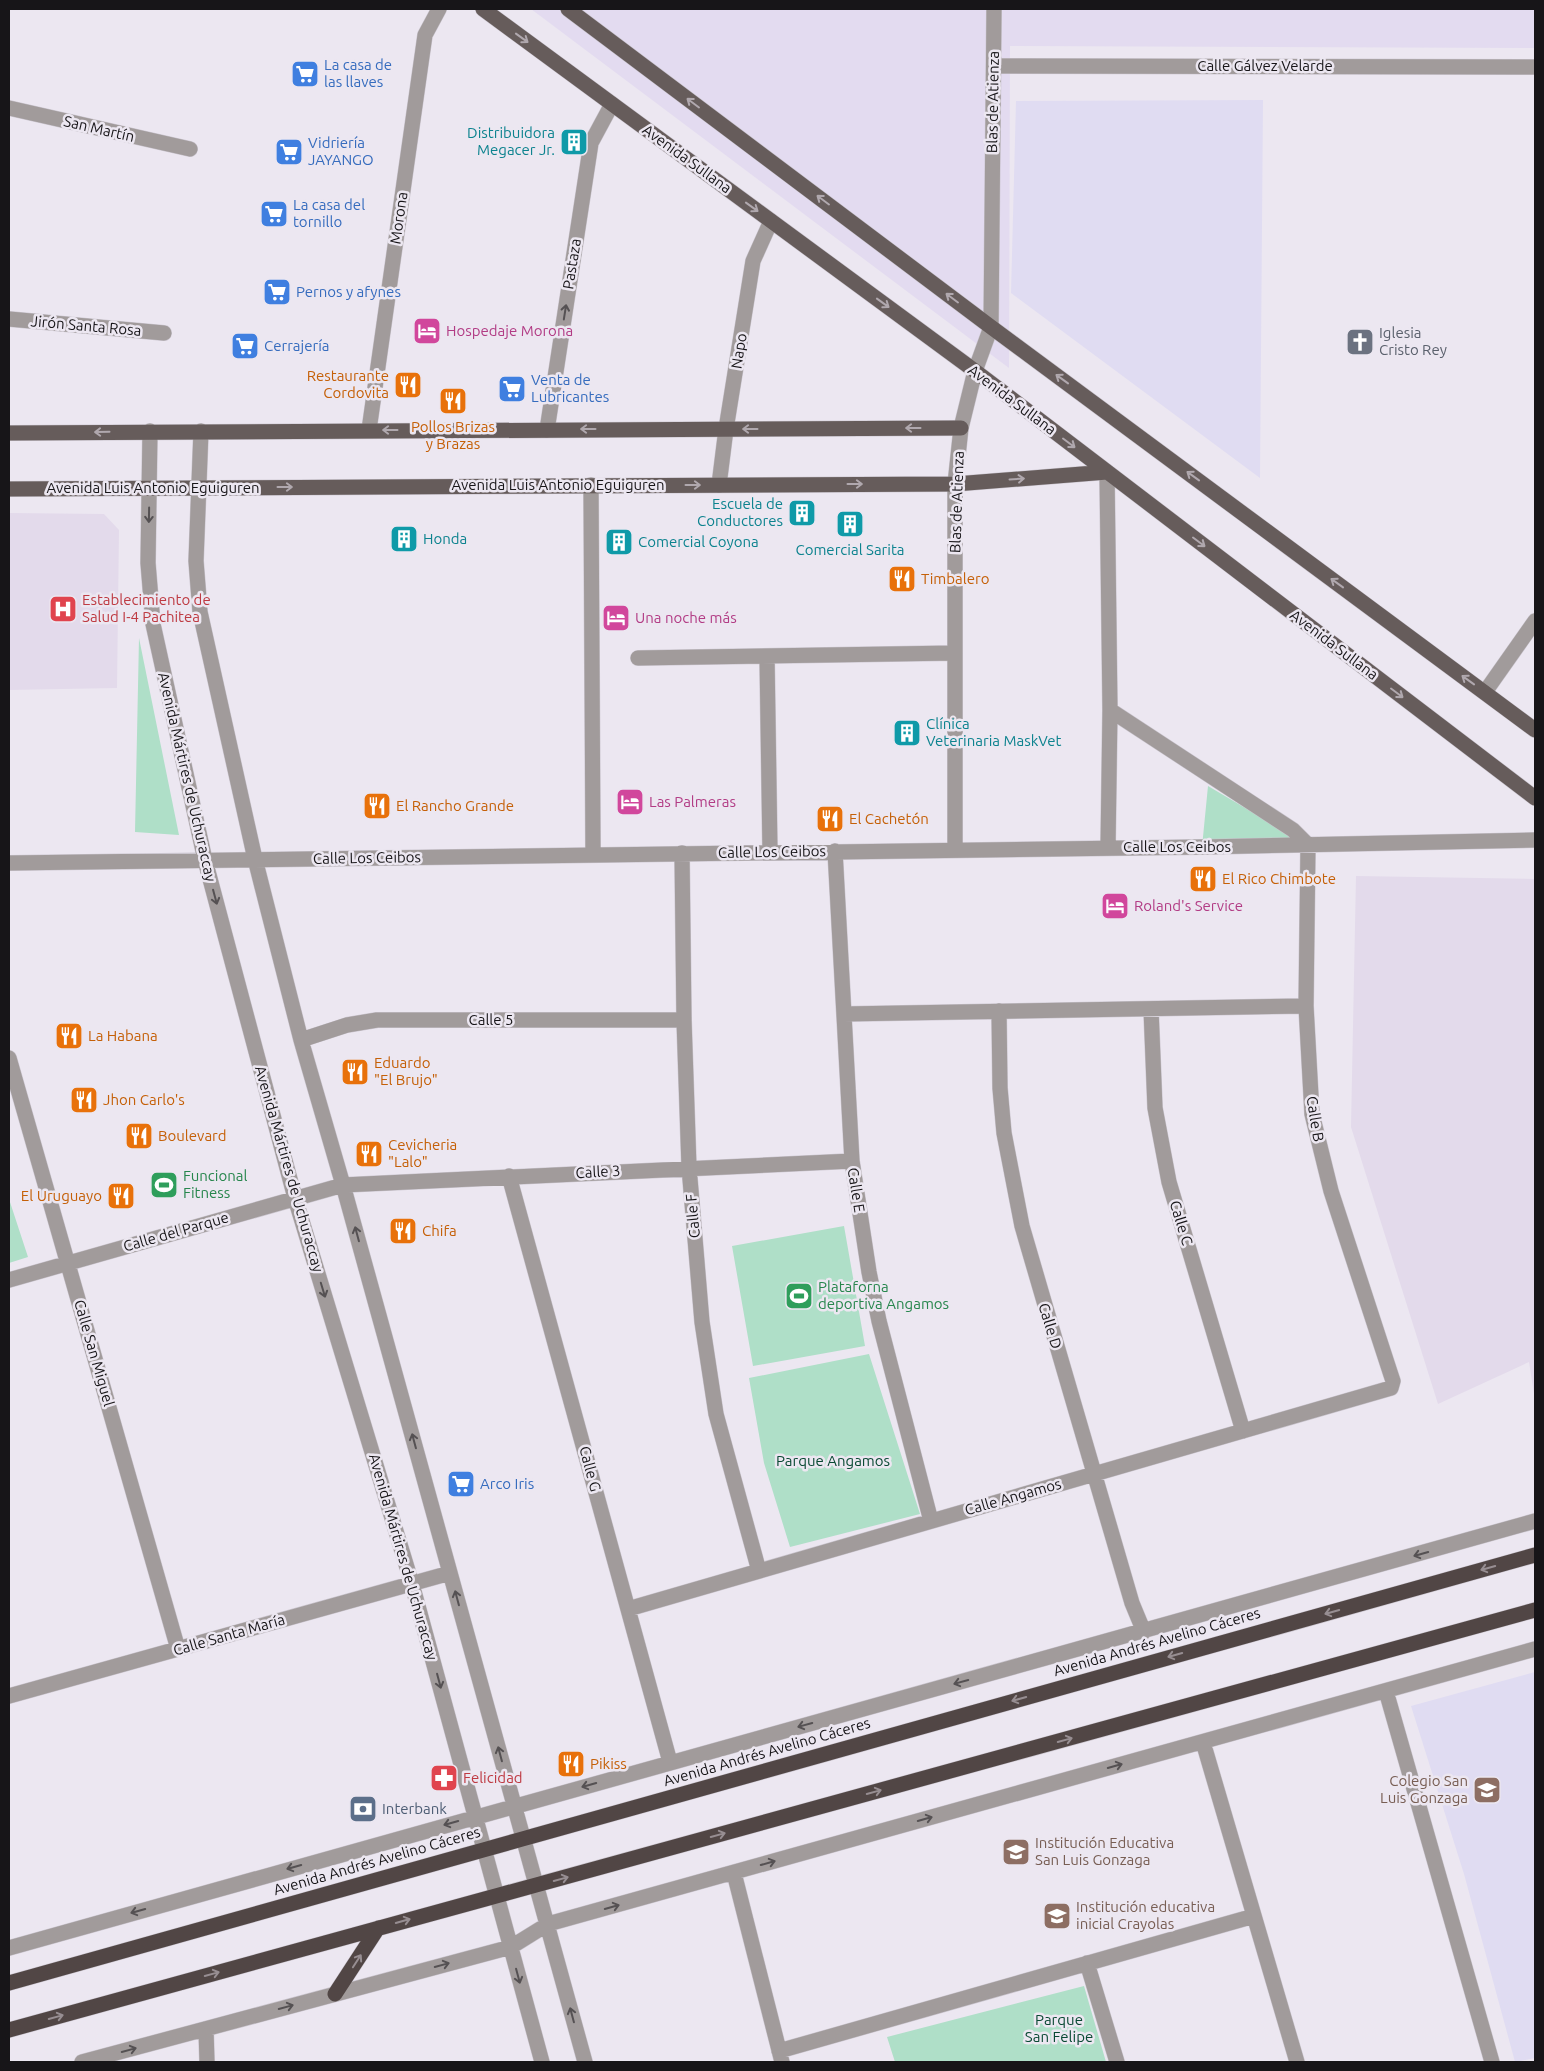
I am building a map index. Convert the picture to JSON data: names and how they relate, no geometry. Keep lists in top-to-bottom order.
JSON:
{
  "streets": {
    "highway": ["Avenida Andrés Avelino Cáceres"],
    "main road": ["Avenida Sullana", "Avenida Luis Antonio Eguiguren"],
    "street": [
      "Calle Gálvez Velarde",
      "Blas de Atienza",
      "San Martín",
      "Morona",
      "Pastaza",
      "Jirón Santa Rosa",
      "Napo",
      "Avenida Mártires de Uchuraccay",
      "Calle Los Ceibos",
      "Calle 5",
      "Calle B",
      "Calle 3",
      "Calle E",
      "Calle F",
      "Calle C",
      "Calle del Parque",
      "Calle D",
      "Calle San Miguel",
      "Calle G",
      "Calle Angamos",
      "Calle Santa María"
    ]
  },
  "crossings": [
    ["Calle Gálvez Velarde", "Blas de Atienza"],
    ["Blas de Atienza", "Avenida Sullana"],
    ["Blas de Atienza", "Avenida Luis Antonio Eguiguren"],
    ["Blas de Atienza", "Calle Los Ceibos"],
    ["Avenida Sullana", "Pastaza"],
    ["Avenida Sullana", "Napo"],
    ["Avenida Sullana", "Avenida Luis Antonio Eguiguren"],
    ["Napo", "Avenida Luis Antonio Eguiguren"],
    ["Avenida Luis Antonio Eguiguren", "Avenida Mártires de Uchuraccay"],
    ["Avenida Mártires de Uchuraccay", "Calle Los Ceibos"],
    ["Avenida Mártires de Uchuraccay", "Calle del Parque"],
    ["Avenida Mártires de Uchuraccay", "Calle Santa María"],
    ["Avenida Mártires de Uchuraccay", "Avenida Andrés Avelino Cáceres"],
    ["Calle Los Ceibos", "Calle B"],
    ["Calle Los Ceibos", "Calle E"],
    ["Calle Los Ceibos", "Calle F"],
    ["Calle 5", "Calle F"],
    ["Calle B", "Calle Angamos"],
    ["Calle 3", "Calle E"],
    ["Calle 3", "Calle F"],
    ["Calle 3", "Calle del Parque"],
    ["Calle 3", "Calle G"],
    ["Calle E", "Calle Angamos"],
    ["Calle F", "Calle Angamos"],
    ["Calle C", "Calle Angamos"],
    ["Calle del Parque", "Calle San Miguel"],
    ["Calle D", "Calle Angamos"],
    ["Calle D", "Avenida Andrés Avelino Cáceres"],
    ["Calle San Miguel", "Calle Santa María"],
    ["Calle G", "Calle Angamos"],
    ["Calle G", "Avenida Andrés Avelino Cáceres"]
  ],
  "one_way": ["Pastaza"],
  "parks": ["Parque Angamos", "Parque San Felipe"],
  "places": {
    "supermarket": [
      "La casa de las llaves",
      "Vidriería JAYANGO",
      "La casa del tornillo",
      "Pernos y afynes",
      "Cerrajería",
      "Venta de Lubricantes",
      "Arco Iris"
    ],
    "building": [
      "Distribuidora Megacer Jr.",
      "Escuela de Conductores",
      "Comercial Sarita",
      "Honda",
      "Comercial Coyona",
      "Clínica Veterinaria MaskVet"
    ],
    "hotel": [
      "Hospedaje Morona",
      "Una noche más",
      "Las Palmeras",
      "Roland's Service"
    ],
    "church": ["Iglesia Cristo Rey"],
    "restaurant": [
      "Restaurante Cordovita",
      "Pollos Brizas y Brazas",
      "Timbalero",
      "El Rancho Grande",
      "El Cachetón",
      "El Rico Chimbote",
      "La Habana",
      "Eduardo \"El Brujo\"",
      "Jhon Carlo's",
      "Boulevard",
      "Cevicheria \"Lalo\"",
      "El Uruguayo",
      "Chifa",
      "Pikiss"
    ],
    "hospital": ["Establecimiento de Salud I-4 Pachitea"],
    "sports": ["Funcional Fitness", "Plataforna deportiva Angamos"],
    "pharmacy": ["Felicidad"],
    "school or university": ["Colegio San Luis Gonzaga", "Institución Educativa San Luis Gonzaga", "Institución educativa inicial Crayolas"],
    "bank": ["Interbank"]
  }
}
